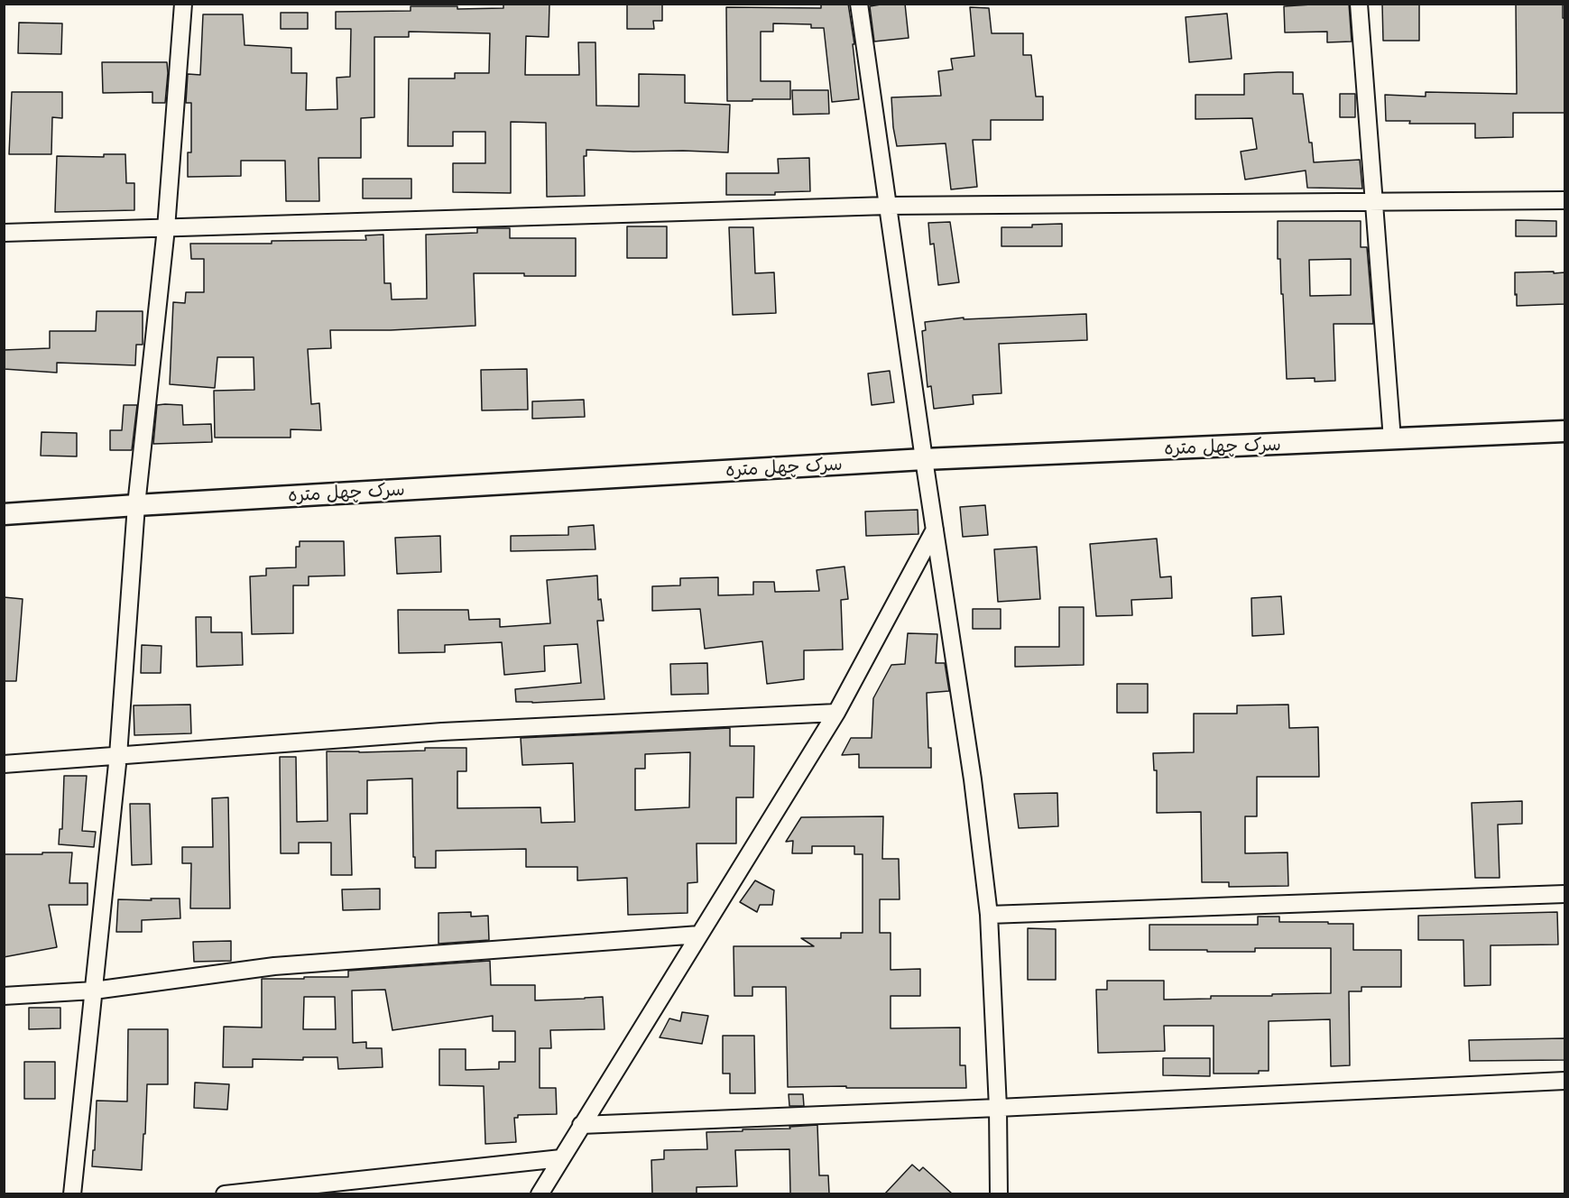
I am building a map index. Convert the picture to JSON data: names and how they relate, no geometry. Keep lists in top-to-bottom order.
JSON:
{
  "streets": {
    "street": ["سرک چهل متره"]
  }
}
